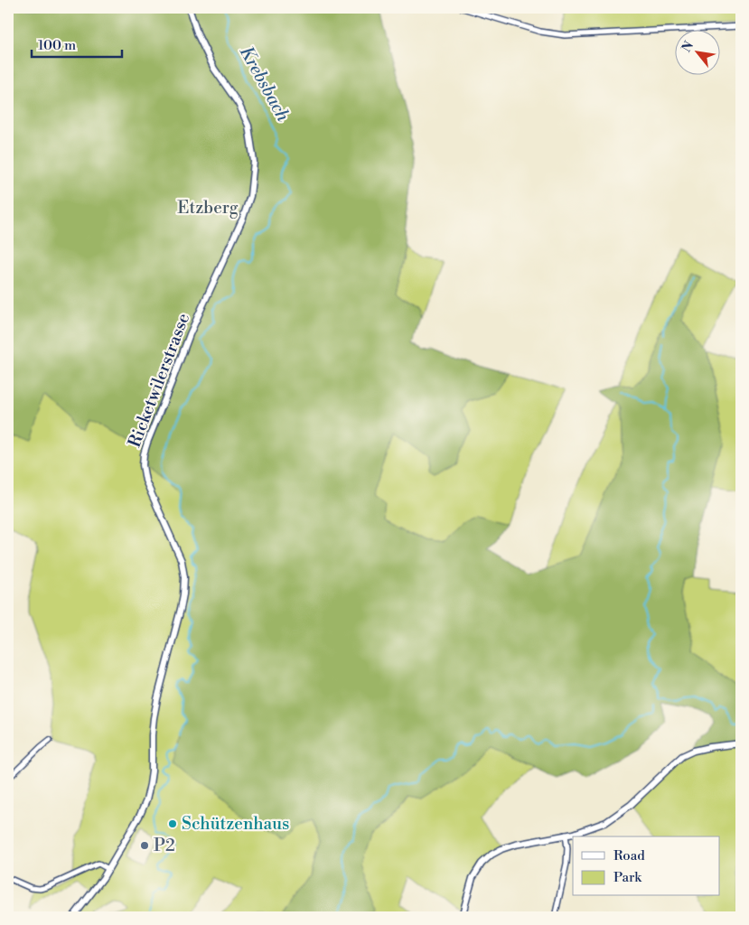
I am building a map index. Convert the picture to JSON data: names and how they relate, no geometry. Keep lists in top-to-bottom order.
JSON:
{
  "streets": {
    "street": ["Ricketwilerstrasse"]
  },
  "water": ["Krebsbach"],
  "parks": ["Etzberg"],
  "places": ["Schützenhaus", "P2"],
  "legend": ["Road", "Park"],
  "scale_bar": "100 m",
  "north": "top left"
}
